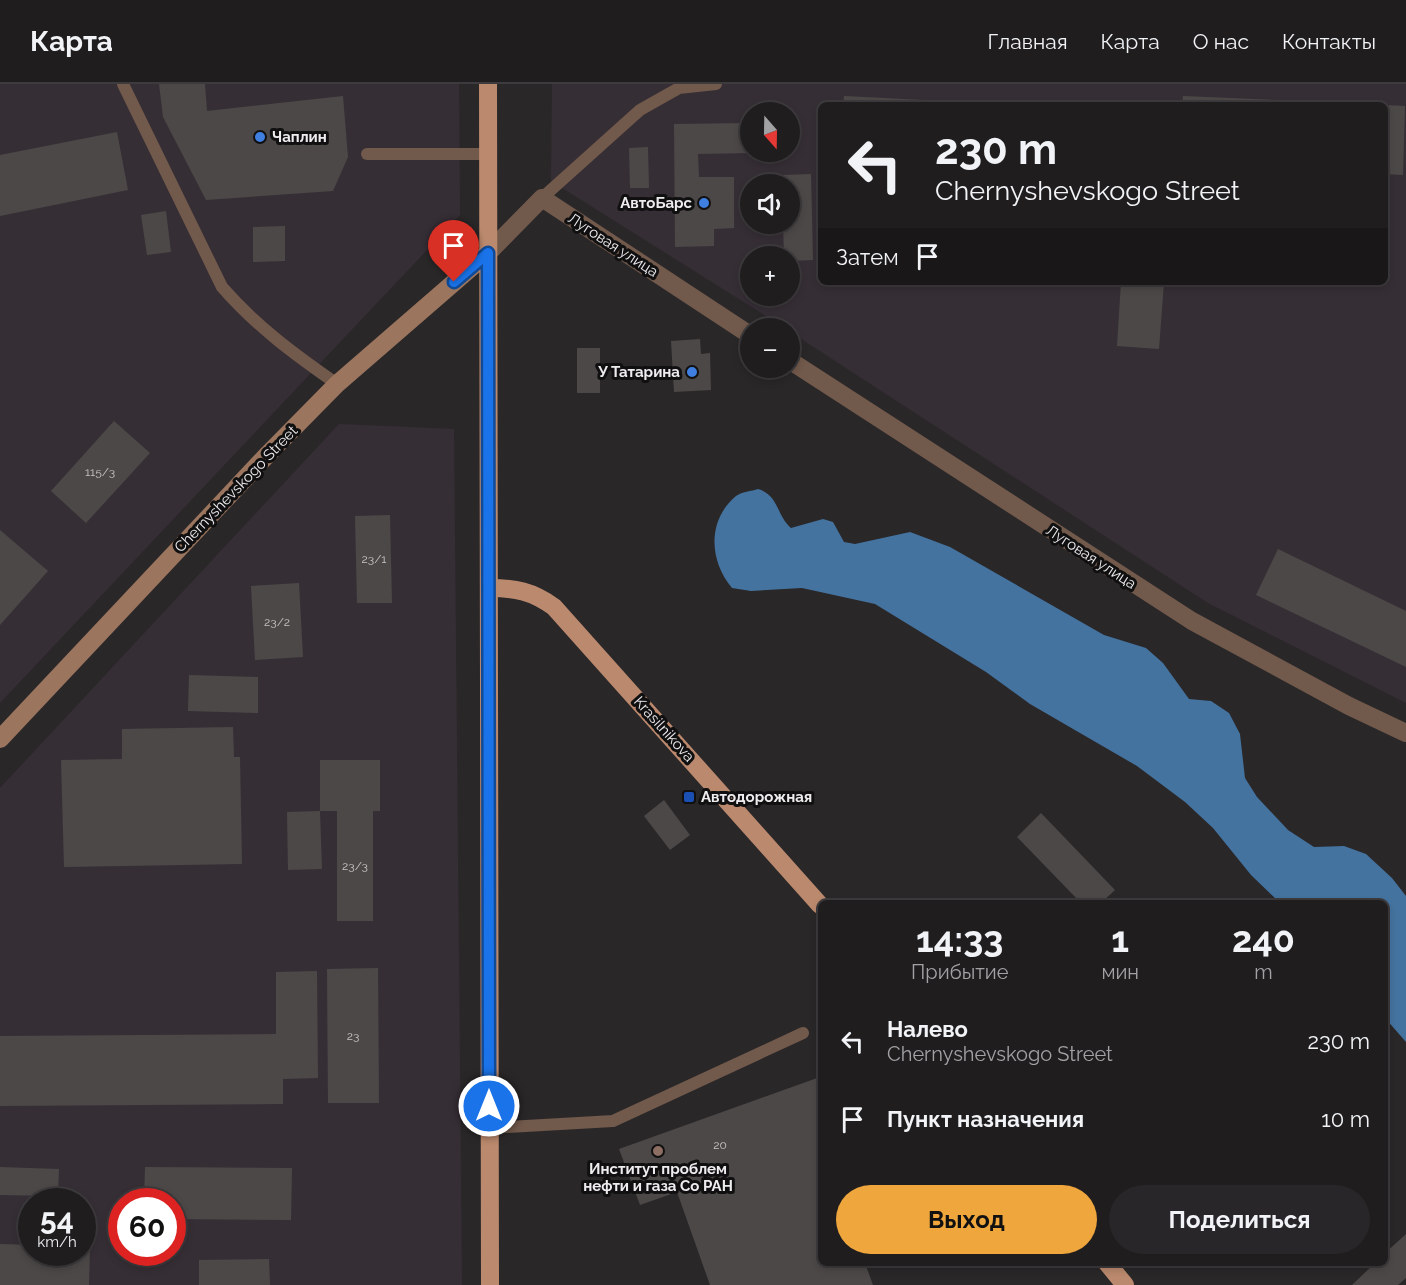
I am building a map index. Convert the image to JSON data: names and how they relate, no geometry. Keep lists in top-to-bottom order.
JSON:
{
  "streets": {
    "main road": ["Chernyshevskogo Street", "Krasilnikova"],
    "street": ["Луговая улица"]
  },
  "places": {
    "other": [
      "Чаплин",
      "АвтоБарс",
      "У Татарина",
      "Институт проблем нефти и газа Со РАН"
    ],
    "transit": ["Автодорожная"]
  },
  "house_numbers": [
    "115/3",
    "23/1",
    "23/2",
    "23/3",
    "23",
    "20"
  ],
  "north": "bottom",
  "page": {
    "header": "Карта",
    "nav": [
      "Главная",
      "Карта",
      "О нас",
      "Контакты"
    ],
    "map_buttons": ["+", "−"],
    "turn": ["230 m", "Chernyshevskogo Street"],
    "then": "Затем",
    "eta": [
      "14:33",
      "Прибытие",
      "1",
      "мин",
      "240",
      "m"
    ],
    "list": [
      {
        "name": "Налево",
        "note": "Chernyshevskogo Street",
        "value": "230 m"
      },
      {
        "name": "Пункт назначения",
        "value": "10 m"
      }
    ],
    "buttons": ["Выход", "Поделиться"],
    "speed": "54 km/h",
    "limit": "60"
  }
}
